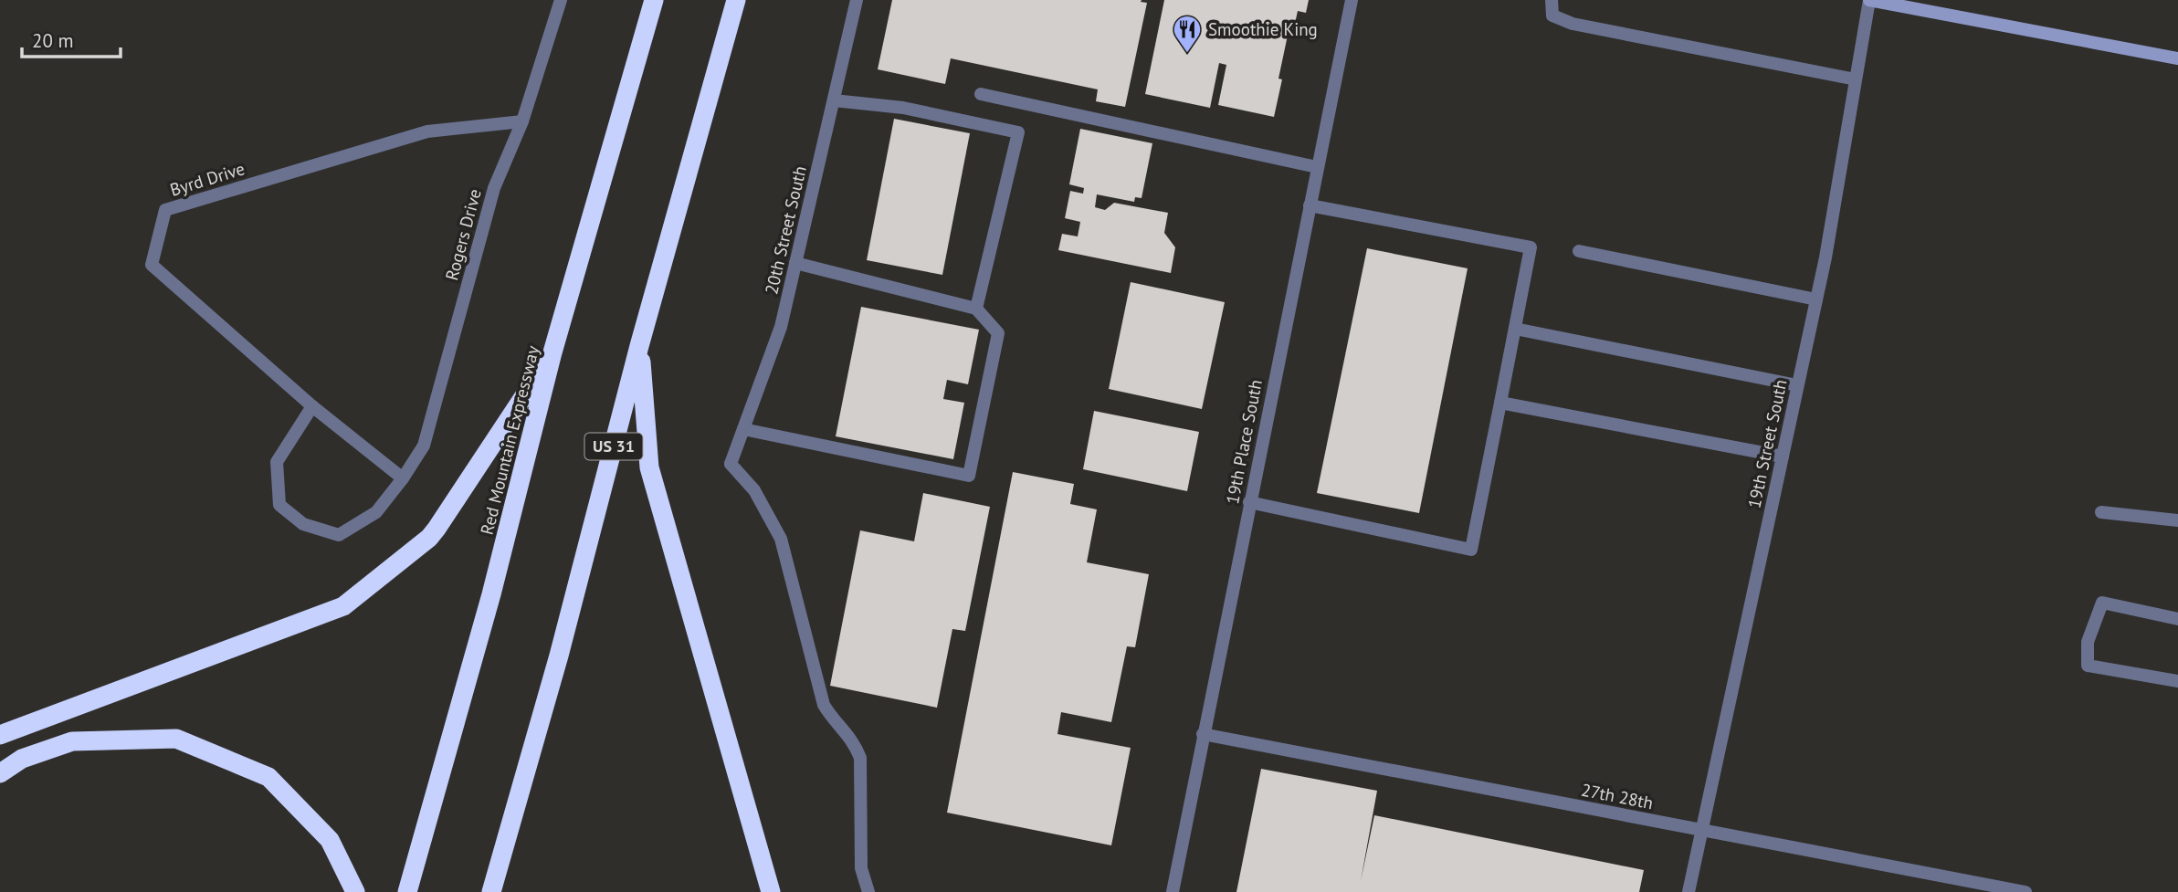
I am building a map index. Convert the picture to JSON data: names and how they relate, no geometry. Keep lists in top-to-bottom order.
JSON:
{
  "streets": {
    "highway": ["Red Mountain Expressway", "US 31"],
    "street": [
      "Byrd Drive",
      "20th Street South",
      "Rogers Drive",
      "19th Place South",
      "19th Street South",
      "27th 28th"
    ]
  },
  "crossings": [
    ["Byrd Drive", "Rogers Drive"],
    ["19th Place South", "27th 28th"],
    ["19th Street South", "27th 28th"]
  ],
  "places": {
    "restaurant": ["Smoothie King"]
  },
  "scale_bar": "20 m"
}
